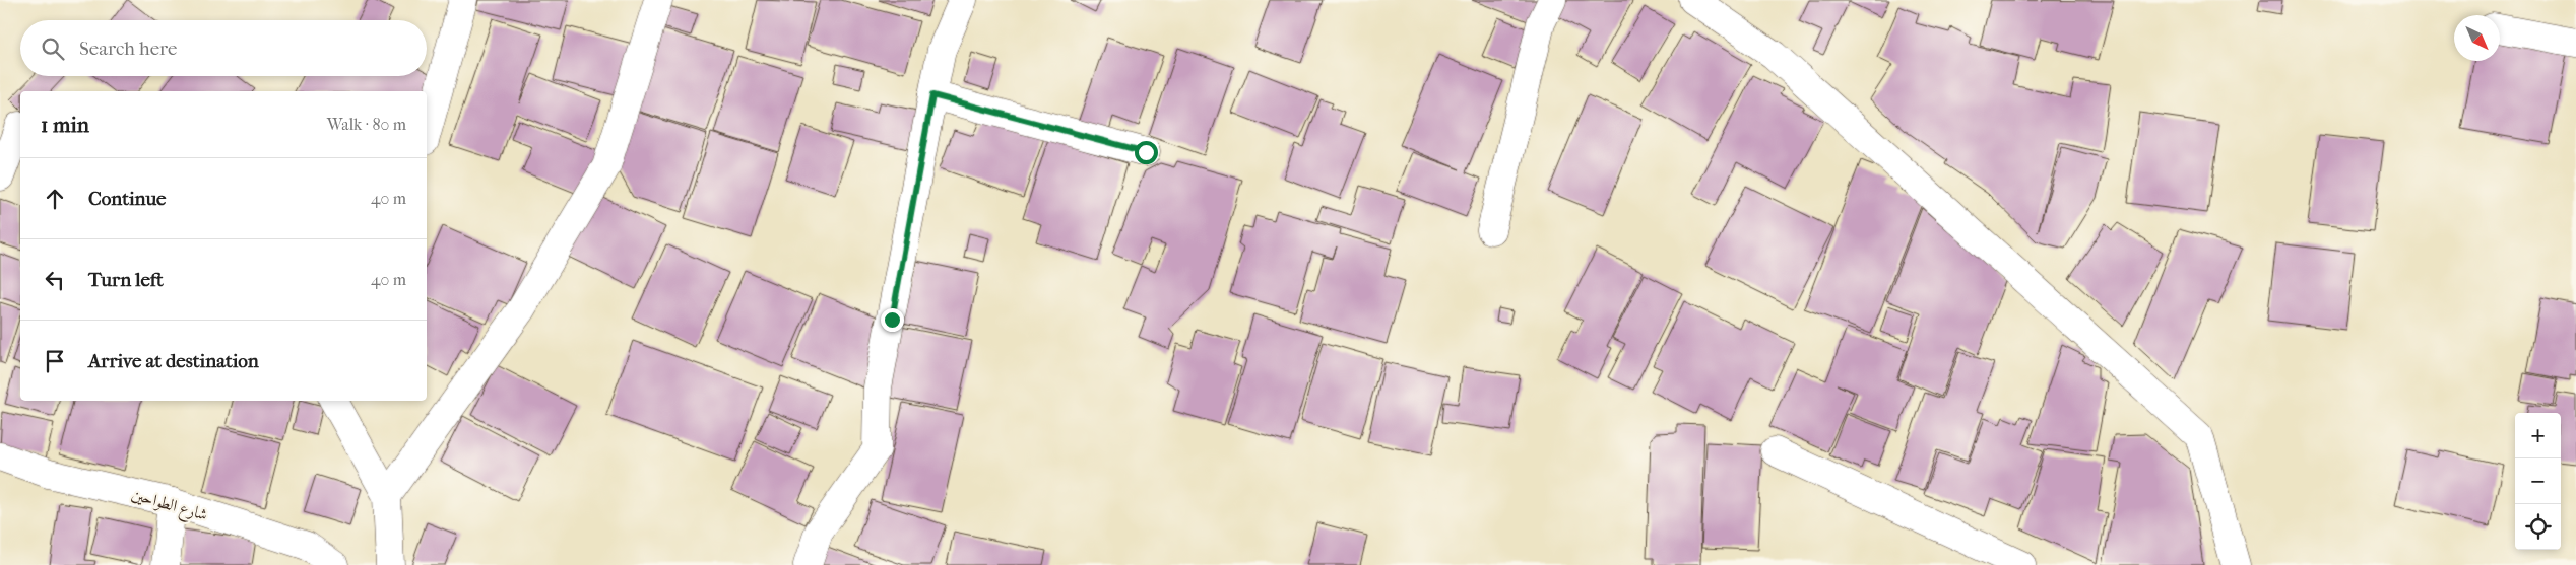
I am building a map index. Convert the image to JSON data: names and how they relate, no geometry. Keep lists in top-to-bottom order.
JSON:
{
  "streets": {
    "street": ["شارع الطواحين"]
  },
  "north": "bottom right",
  "page": {
    "search": "Search here",
    "heading": ["1 min", "Walk · 80 m"],
    "list": [
      ["Continue", "40 m"],
      ["Turn left", "40 m"],
      "Arrive at destination"
    ],
    "map_buttons": ["+", "−"]
  }
}
